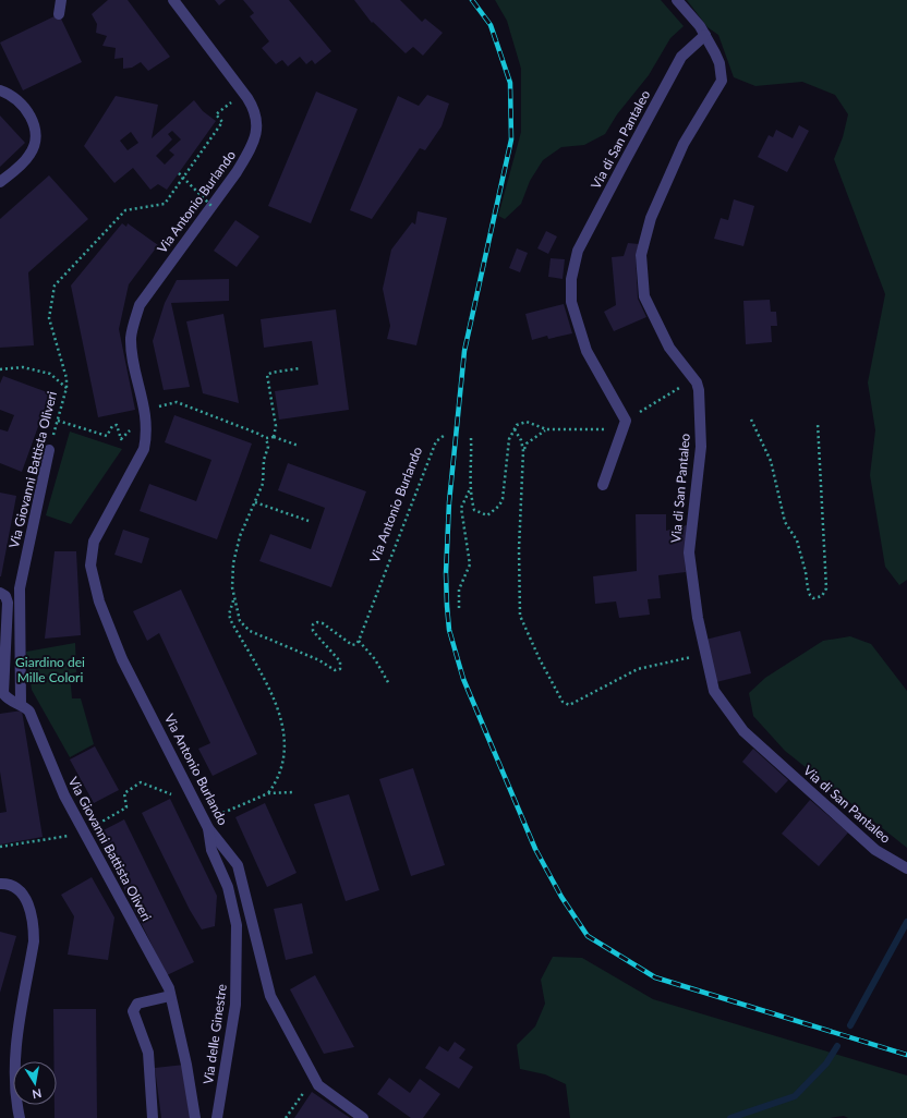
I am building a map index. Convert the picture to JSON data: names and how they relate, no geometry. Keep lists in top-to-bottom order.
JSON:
{
  "streets": {
    "street": [
      "Via di San Pantaleo",
      "Via Antonio Burlando",
      "Via Giovanni Battista Oliveri",
      "Via delle Ginestre"
    ]
  },
  "crossings": [
    ["Via Antonio Burlando", "Via Giovanni Battista Oliveri"],
    ["Via Antonio Burlando", "Via delle Ginestre"]
  ],
  "parks": ["Giardino dei Mille Colori"],
  "north": "bottom"
}
